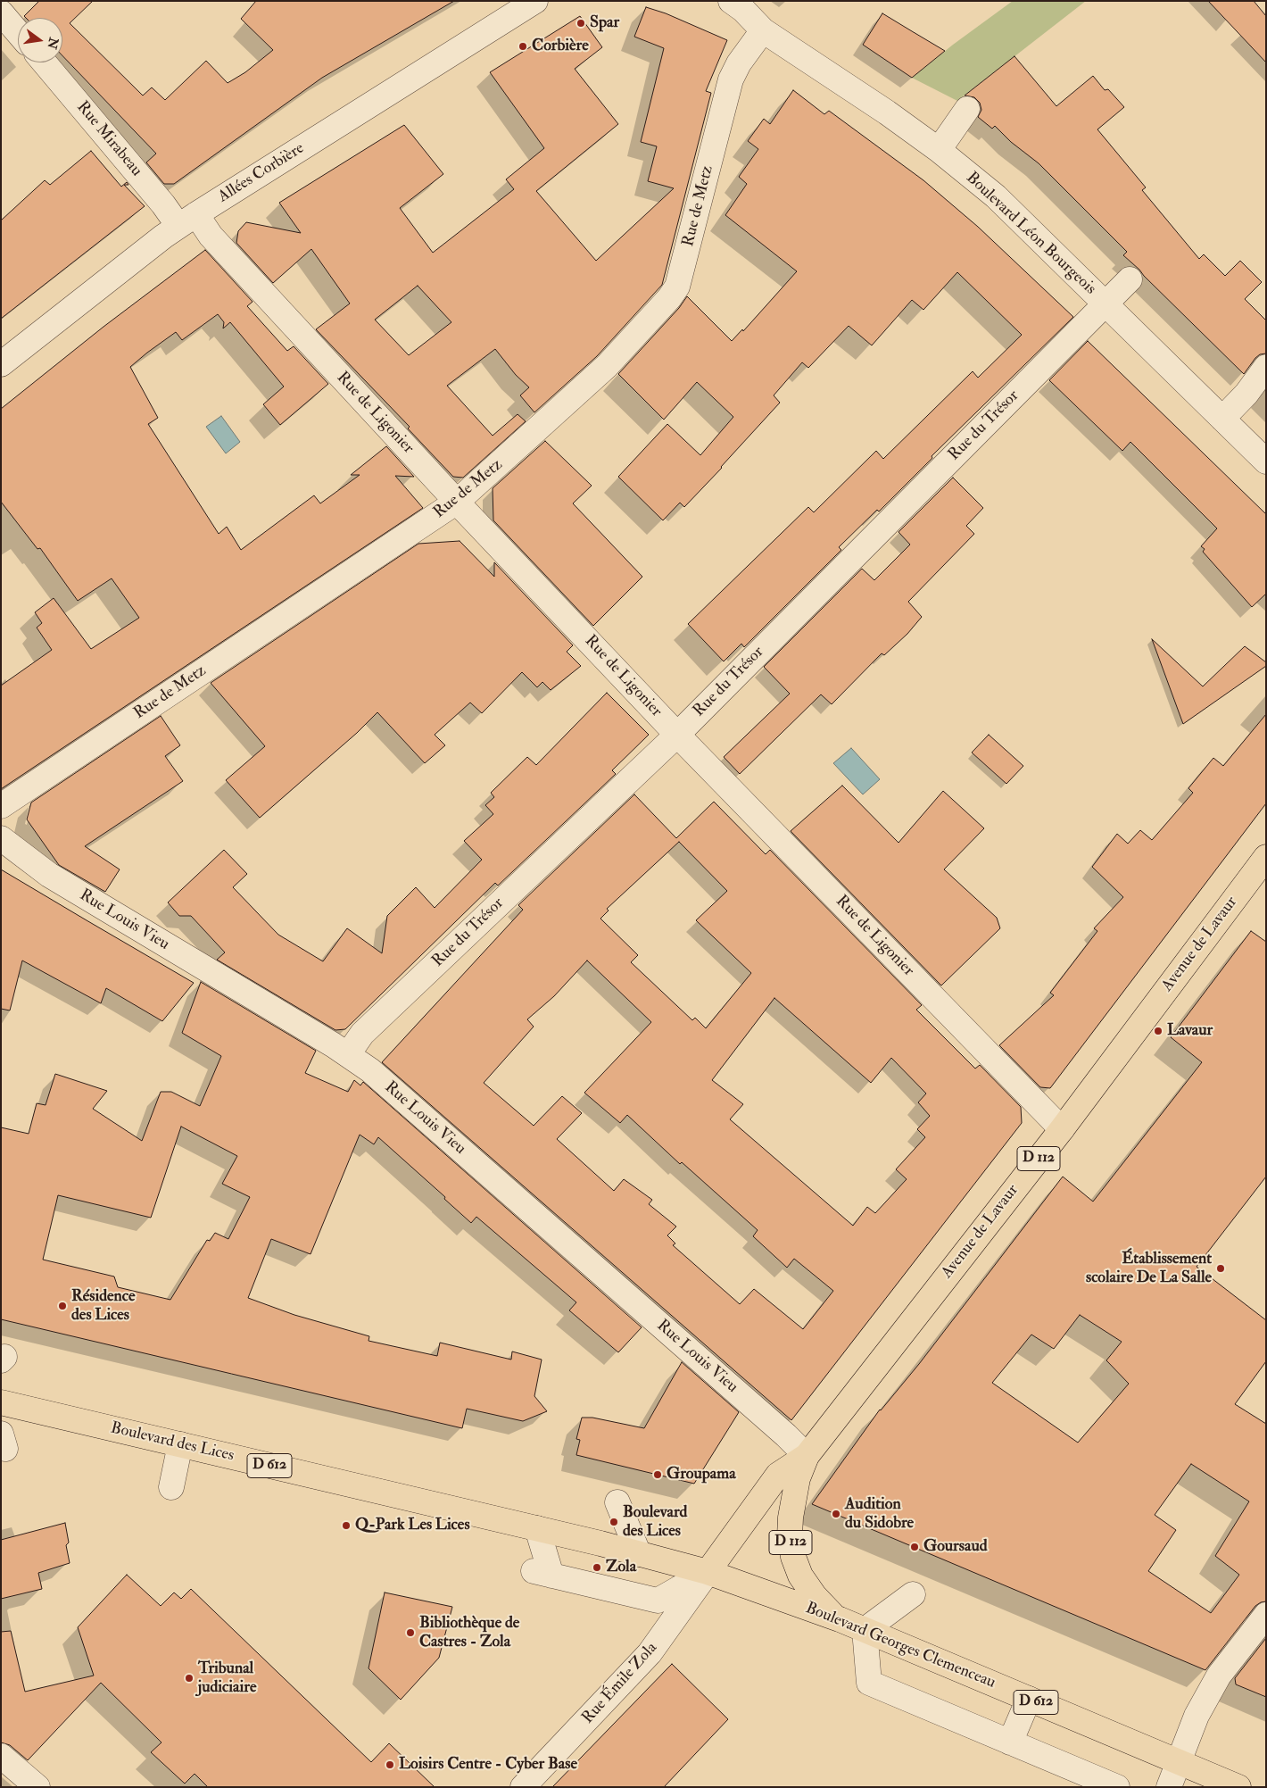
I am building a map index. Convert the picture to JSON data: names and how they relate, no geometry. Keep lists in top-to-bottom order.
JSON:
{
  "streets": {
    "main road": [
      "Avenue de Lavaur",
      "D 112",
      "Boulevard des Lices",
      "D 612",
      "Boulevard Georges Clemenceau"
    ],
    "street": [
      "Rue Mirabeau",
      "Allées Corbière",
      "Rue de Metz",
      "Boulevard Léon Bourgeois",
      "Rue de Ligonier",
      "Rue du Trésor",
      "Rue Louis Vieu",
      "Rue Émile Zola"
    ]
  },
  "crossings": [
    ["Rue Mirabeau", "Allées Corbière"],
    ["Rue Mirabeau", "Rue de Ligonier"],
    ["Allées Corbière", "Rue de Ligonier"],
    ["Rue de Metz", "Boulevard Léon Bourgeois"],
    ["Rue de Metz", "Rue de Ligonier"],
    ["Boulevard Léon Bourgeois", "Rue du Trésor"],
    ["Rue de Ligonier", "Rue du Trésor"],
    ["Rue de Ligonier", "Avenue de Lavaur"],
    ["Rue du Trésor", "Rue Louis Vieu"],
    ["Rue Louis Vieu", "Avenue de Lavaur"],
    ["Avenue de Lavaur", "Boulevard des Lices"],
    ["Avenue de Lavaur", "Boulevard Georges Clemenceau"],
    ["Avenue de Lavaur", "Rue Émile Zola"],
    ["Boulevard des Lices", "Boulevard Georges Clemenceau"],
    ["Boulevard des Lices", "Rue Émile Zola"],
    ["Boulevard Georges Clemenceau", "Rue Émile Zola"]
  ],
  "places": [
    "Spar",
    "Corbière",
    "Lavaur",
    "Établissement scolaire De La Salle",
    "Résidence des Lices",
    "Groupama",
    "Audition du Sidobre",
    "Boulevard des Lices",
    "Q-Park Les Lices",
    "Goursaud",
    "Zola",
    "Bibliothèque de Castres - Zola",
    "Tribunal judiciaire",
    "Loisirs Centre - Cyber Base"
  ],
  "north": "right"
}
